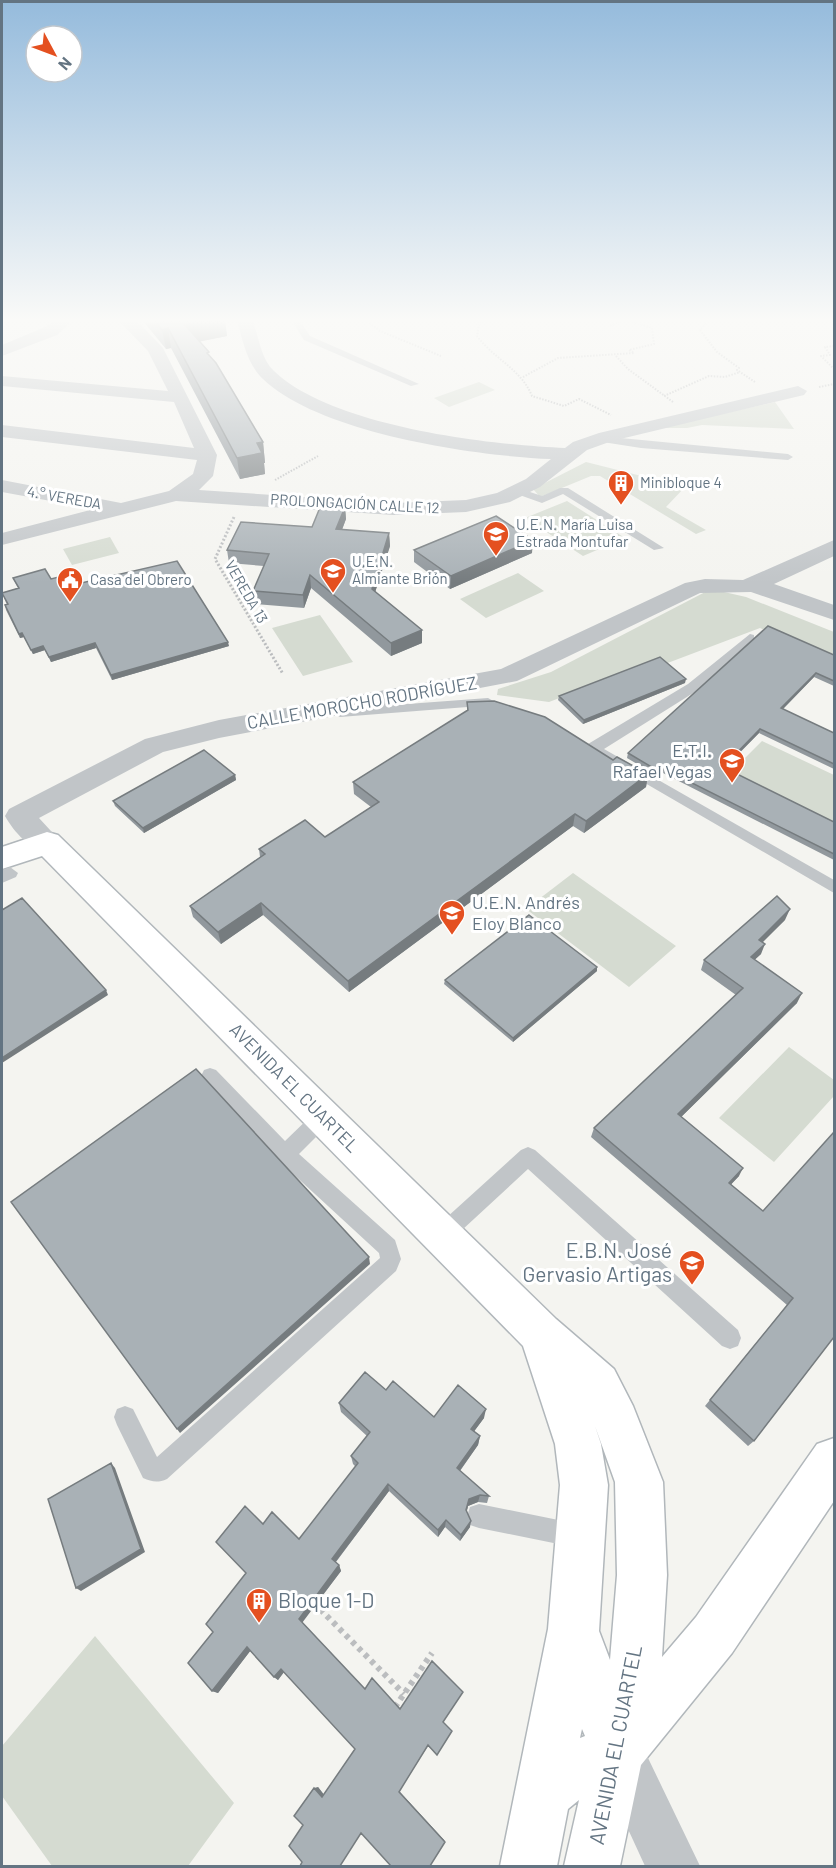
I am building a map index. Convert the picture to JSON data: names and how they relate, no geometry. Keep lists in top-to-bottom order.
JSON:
{
  "streets": {
    "main road": ["AVENIDA EL CUARTEL"],
    "street": ["4.° VEREDA", "PROLONGACIÓN CALLE 12", "CALLE MOROCHO RODRÍGUEZ"],
    "path": ["VEREDA 13"]
  },
  "crossings": [
    ["4.° VEREDA", "PROLONGACIÓN CALLE 12"],
    ["PROLONGACIÓN CALLE 12", "VEREDA 13"],
    ["CALLE MOROCHO RODRÍGUEZ", "AVENIDA EL CUARTEL"]
  ],
  "places": {
    "building": ["Minibloque 4", "Bloque 1-D"],
    "school or university": [
      "U.E.N. María Luisa Estrada Montufar",
      "U.E.N. Almiante Brión",
      "E.T.I. Rafael Vegas",
      "U.E.N. Andrés Eloy Blanco",
      "E.B.N. José Gervasio Artigas"
    ],
    "public building": ["Casa del Obrero"]
  },
  "north": "bottom right"
}
